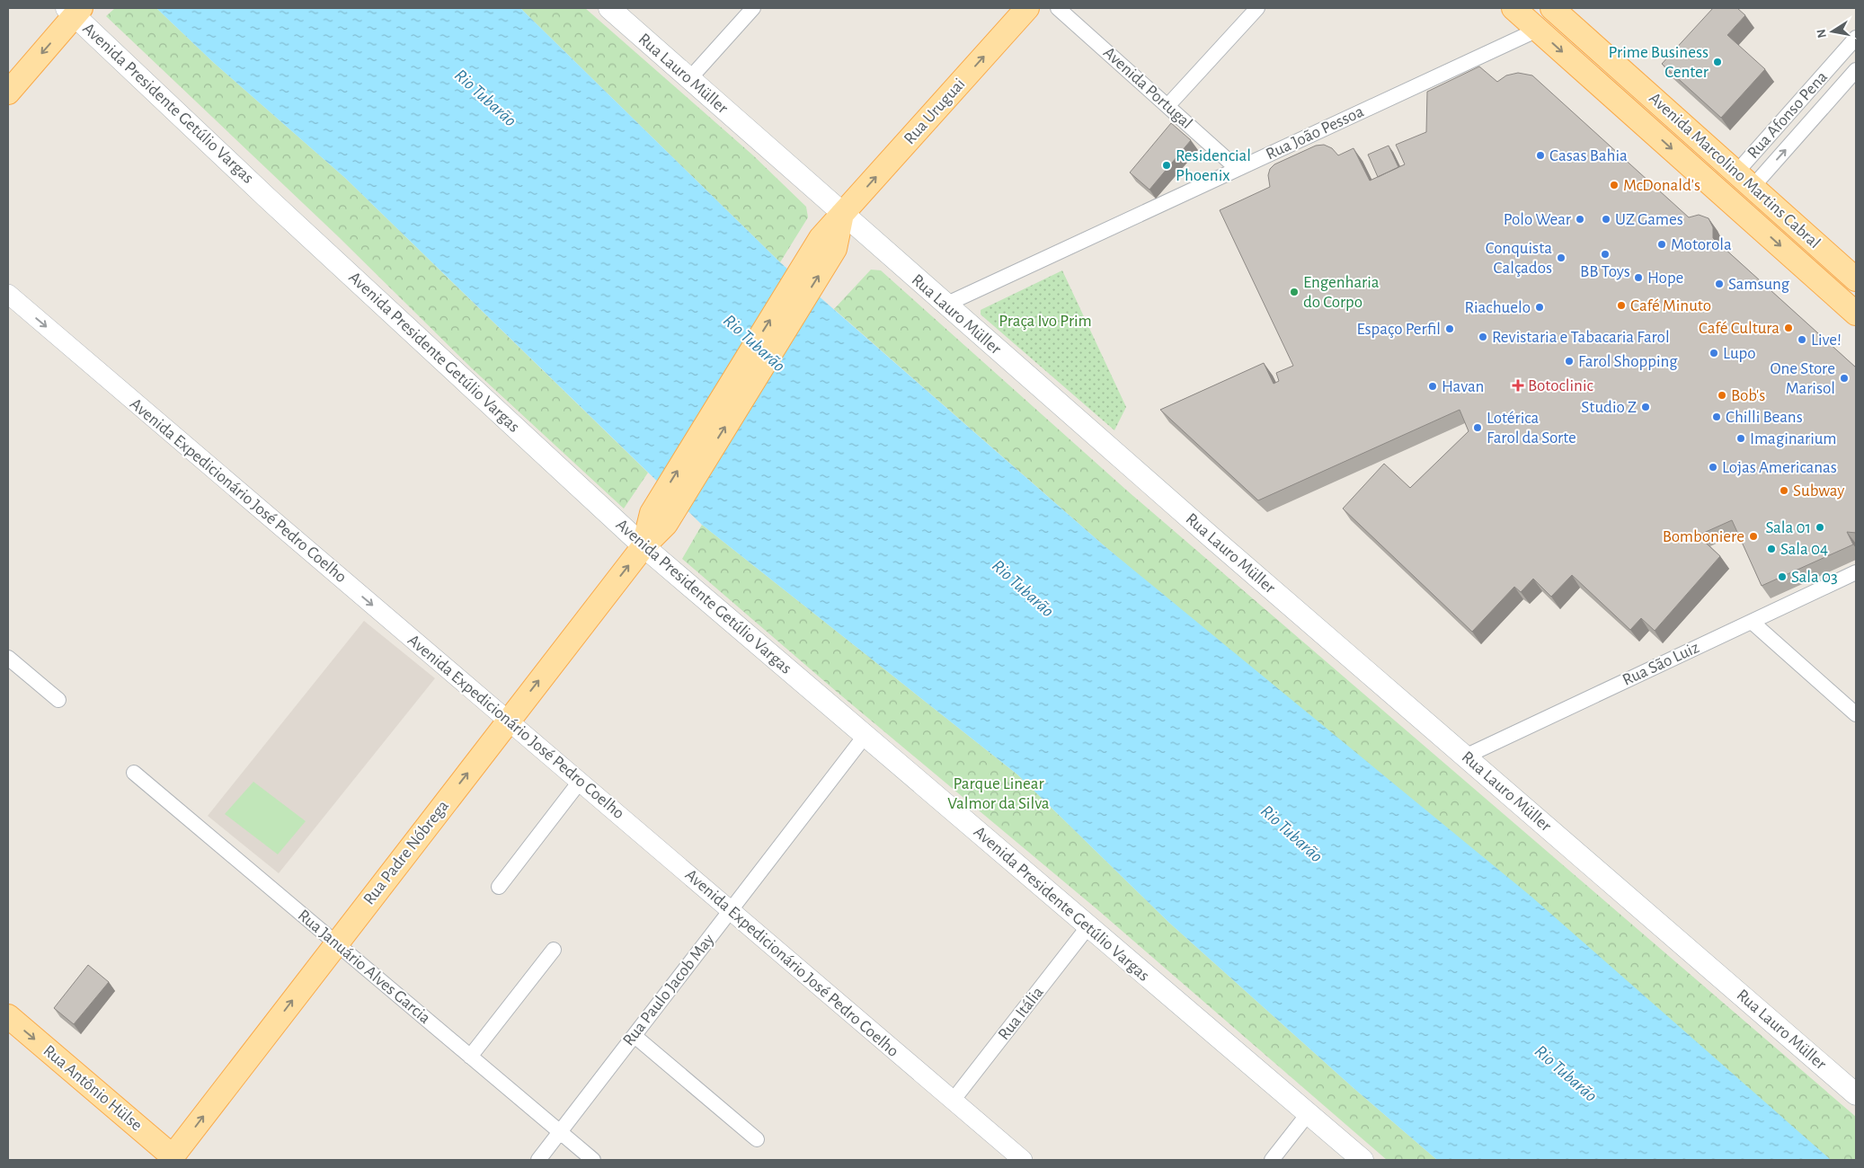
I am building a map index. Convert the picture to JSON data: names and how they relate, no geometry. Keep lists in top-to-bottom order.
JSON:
{
  "streets": {
    "main road": [
      "Rua Lauro Müller",
      "Avenida Presidente Getúlio Vargas",
      "Rua Uruguai",
      "Avenida Marcolino Martins Cabral",
      "Rua Padre Nóbrega",
      "Rua Antônio Hülse"
    ],
    "street": [
      "Avenida Portugal",
      "Rua Afonso Pena",
      "Rua João Pessoa",
      "Avenida Expedicionário José Pedro Coelho",
      "Rua São Luiz",
      "Rua Januário Alves Garcia",
      "Rua Paulo Jacob May",
      "Rua Itália"
    ]
  },
  "crossings": [
    ["Rua Lauro Müller", "Rua Uruguai"],
    ["Rua Lauro Müller", "Rua João Pessoa"],
    ["Rua Lauro Müller", "Rua São Luiz"],
    ["Avenida Portugal", "Rua João Pessoa"],
    ["Avenida Presidente Getúlio Vargas", "Rua Padre Nóbrega"],
    ["Avenida Presidente Getúlio Vargas", "Rua Paulo Jacob May"],
    ["Avenida Presidente Getúlio Vargas", "Rua Itália"],
    ["Rua Uruguai", "Rua Padre Nóbrega"],
    ["Rua Afonso Pena", "Avenida Marcolino Martins Cabral"],
    ["Rua João Pessoa", "Avenida Marcolino Martins Cabral"],
    ["Avenida Expedicionário José Pedro Coelho", "Rua Padre Nóbrega"],
    ["Avenida Expedicionário José Pedro Coelho", "Rua Paulo Jacob May"],
    ["Avenida Expedicionário José Pedro Coelho", "Rua Itália"],
    ["Rua Padre Nóbrega", "Rua Januário Alves Garcia"],
    ["Rua Padre Nóbrega", "Rua Antônio Hülse"],
    ["Rua Januário Alves Garcia", "Rua Paulo Jacob May"]
  ],
  "one_way": [
    "Rua Uruguai",
    "Avenida Expedicionário José Pedro Coelho",
    "Rua Padre Nóbrega",
    "Rua Antônio Hülse"
  ],
  "water": ["Rio Tubarão"],
  "parks": ["Praça Ivo Prim", "Parque Linear Valmor da Silva"],
  "places": {
    "other": [
      "Prime Business Center",
      "Casas Bahia",
      "Residencial Phoenix",
      "McDonald's",
      "Polo Wear",
      "UZ Games",
      "Motorola",
      "BB Toys",
      "Conquista Calçados",
      "Hope",
      "Samsung",
      "Engenharia do Corpo",
      "Café Minuto",
      "Riachuelo",
      "Café Cultura",
      "Espaço Perfil",
      "Revistaria e Tabacaria Farol",
      "Live!",
      "Lupo",
      "Farol Shopping",
      "One Store Marisol",
      "Havan",
      "Bob's",
      "Studio Z",
      "Chilli Beans",
      "Lotérica Farol da Sorte",
      "Imaginarium",
      "Lojas Americanas",
      "Subway",
      "Sala 01",
      "Bomboniere",
      "Sala 04",
      "Sala 03"
    ],
    "health": ["Botoclinic"]
  },
  "north": "left"
}
